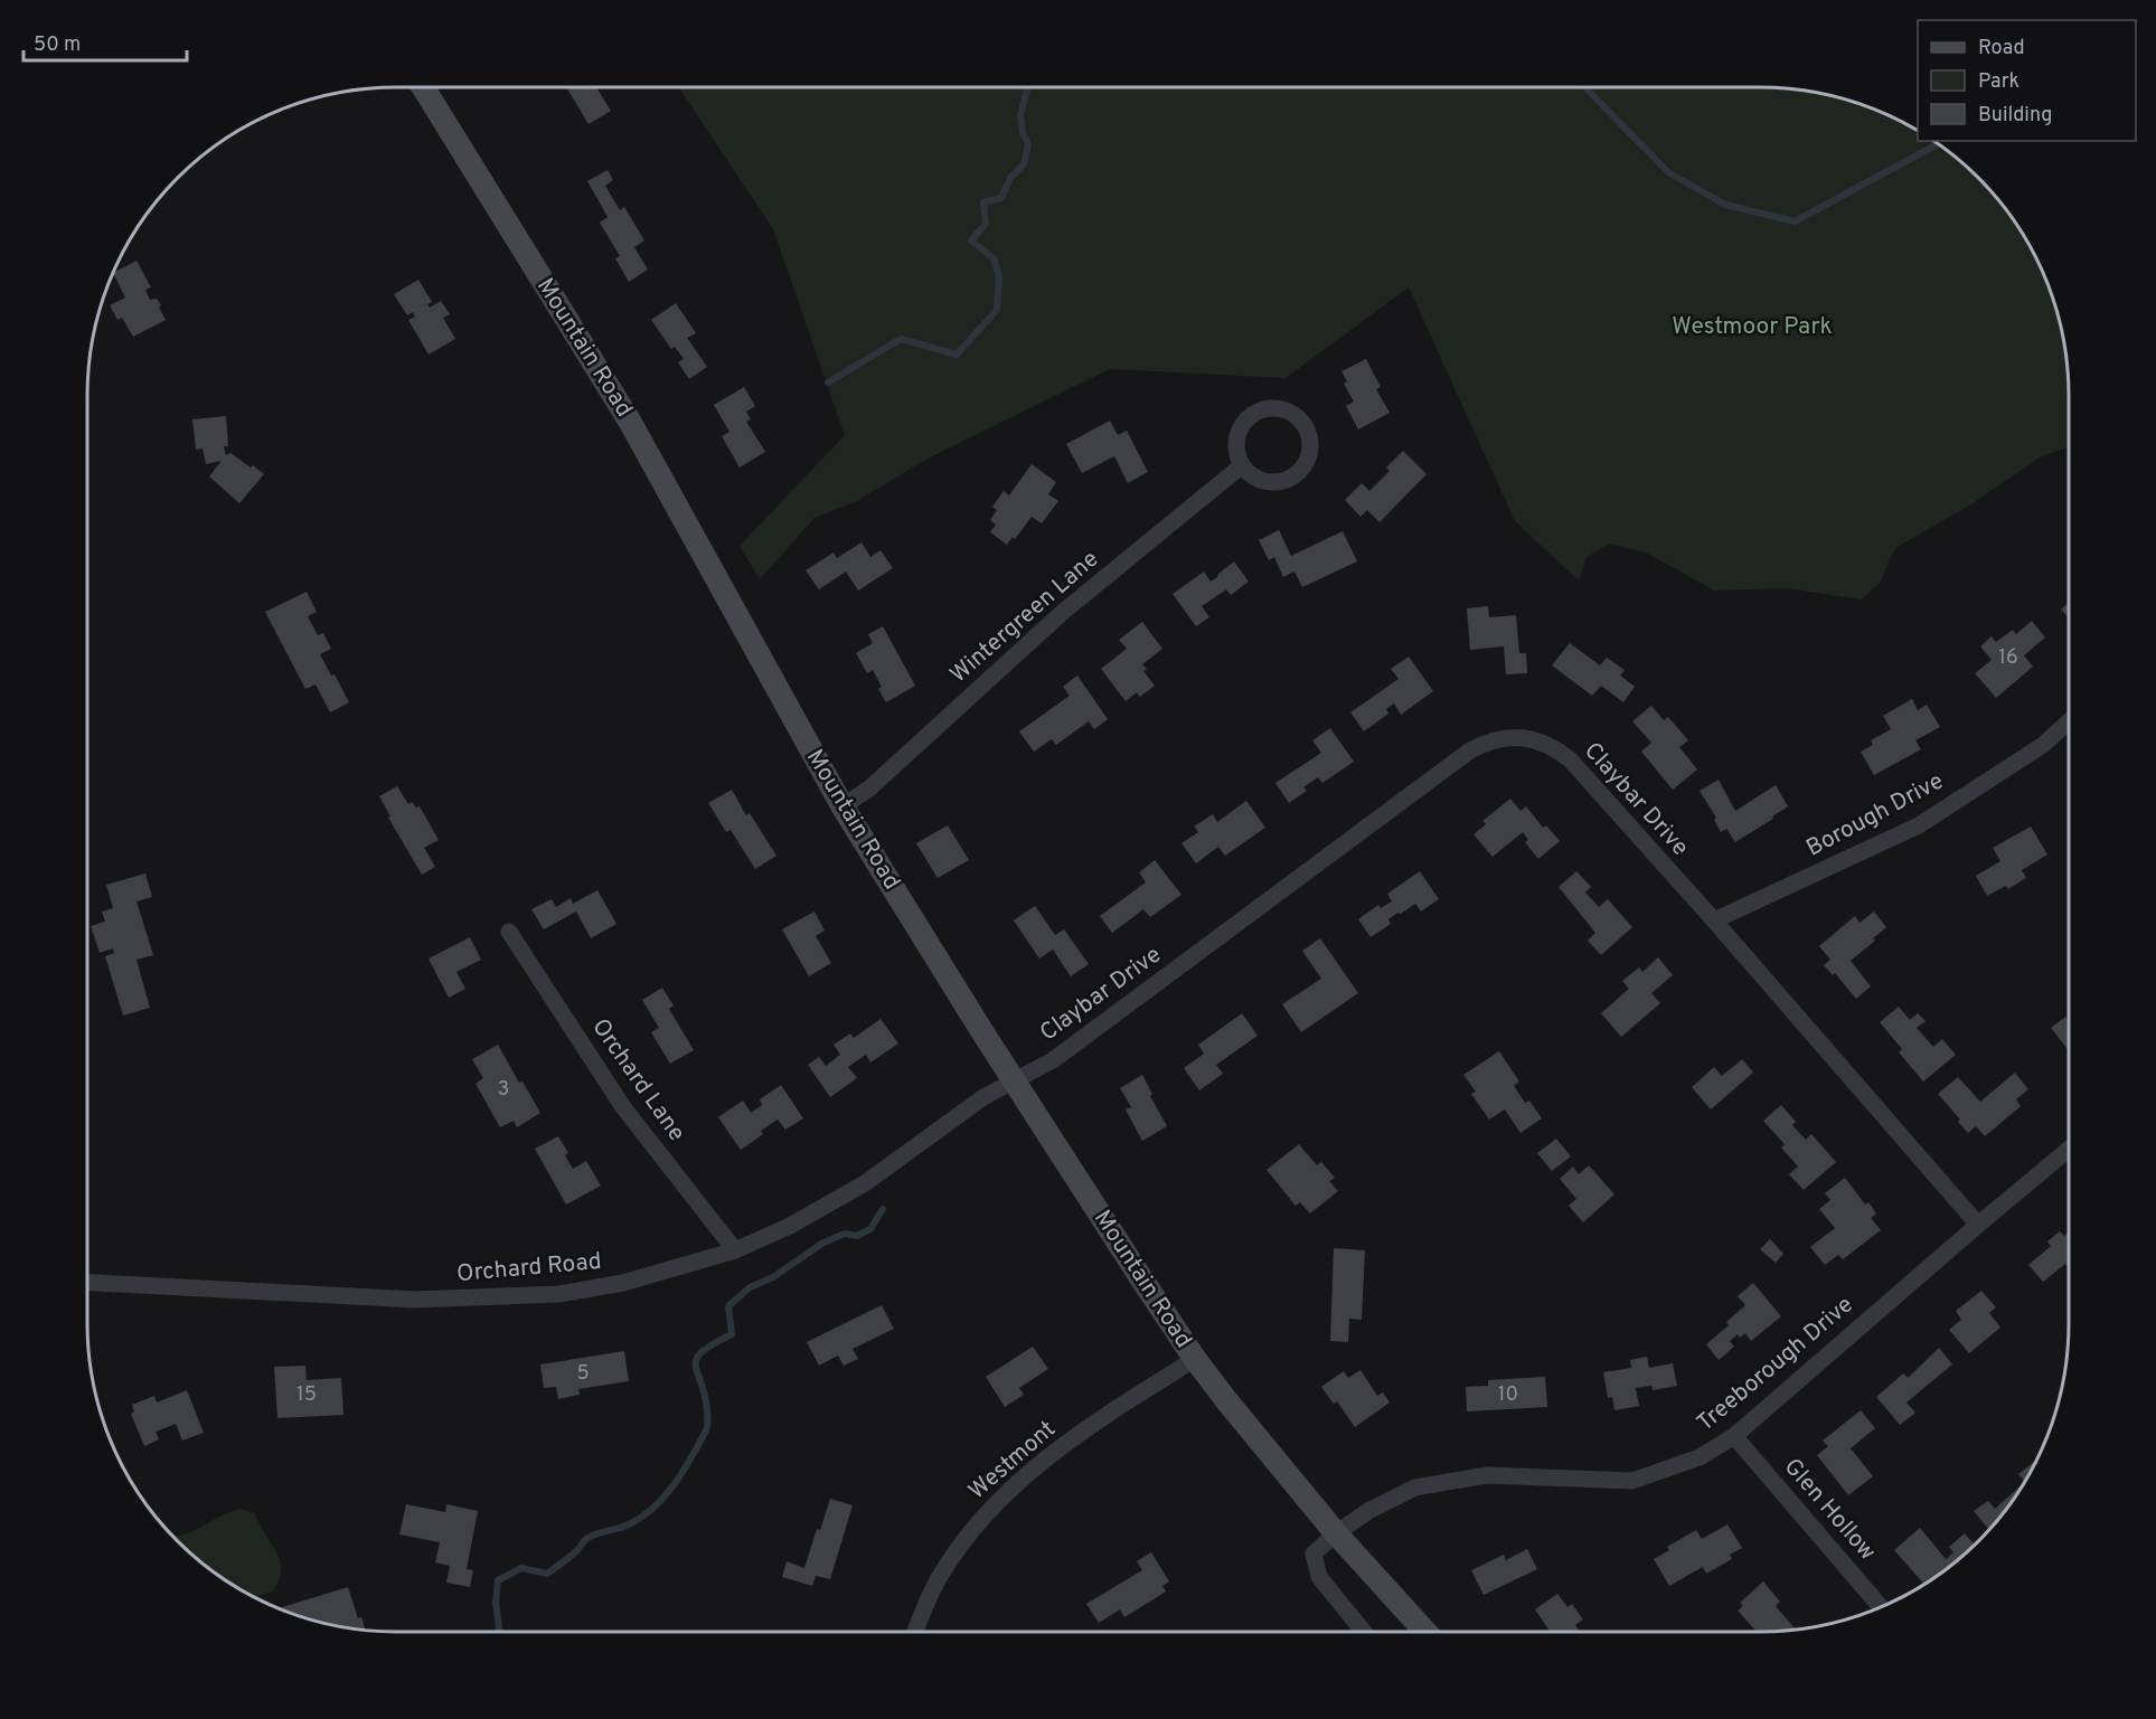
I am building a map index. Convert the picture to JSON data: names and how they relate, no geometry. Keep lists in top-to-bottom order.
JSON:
{
  "streets": {
    "main road": ["Mountain Road"],
    "street": [
      "Wintergreen Lane",
      "Claybar Drive",
      "Borough Drive",
      "Orchard Lane",
      "Orchard Road",
      "Treeborough Drive",
      "Westmont",
      "Glen Hollow"
    ]
  },
  "crossings": [
    ["Mountain Road", "Wintergreen Lane"],
    ["Mountain Road", "Claybar Drive"],
    ["Mountain Road", "Orchard Road"],
    ["Mountain Road", "Treeborough Drive"],
    ["Mountain Road", "Westmont"],
    ["Claybar Drive", "Borough Drive"],
    ["Claybar Drive", "Orchard Road"],
    ["Claybar Drive", "Treeborough Drive"],
    ["Orchard Lane", "Orchard Road"],
    ["Treeborough Drive", "Glen Hollow"]
  ],
  "parks": ["Westmoor Park"],
  "house_numbers": [
    "16",
    "3",
    "5",
    "15",
    "10"
  ],
  "legend": ["Road", "Park", "Building"],
  "scale_bar": "50 m"
}
